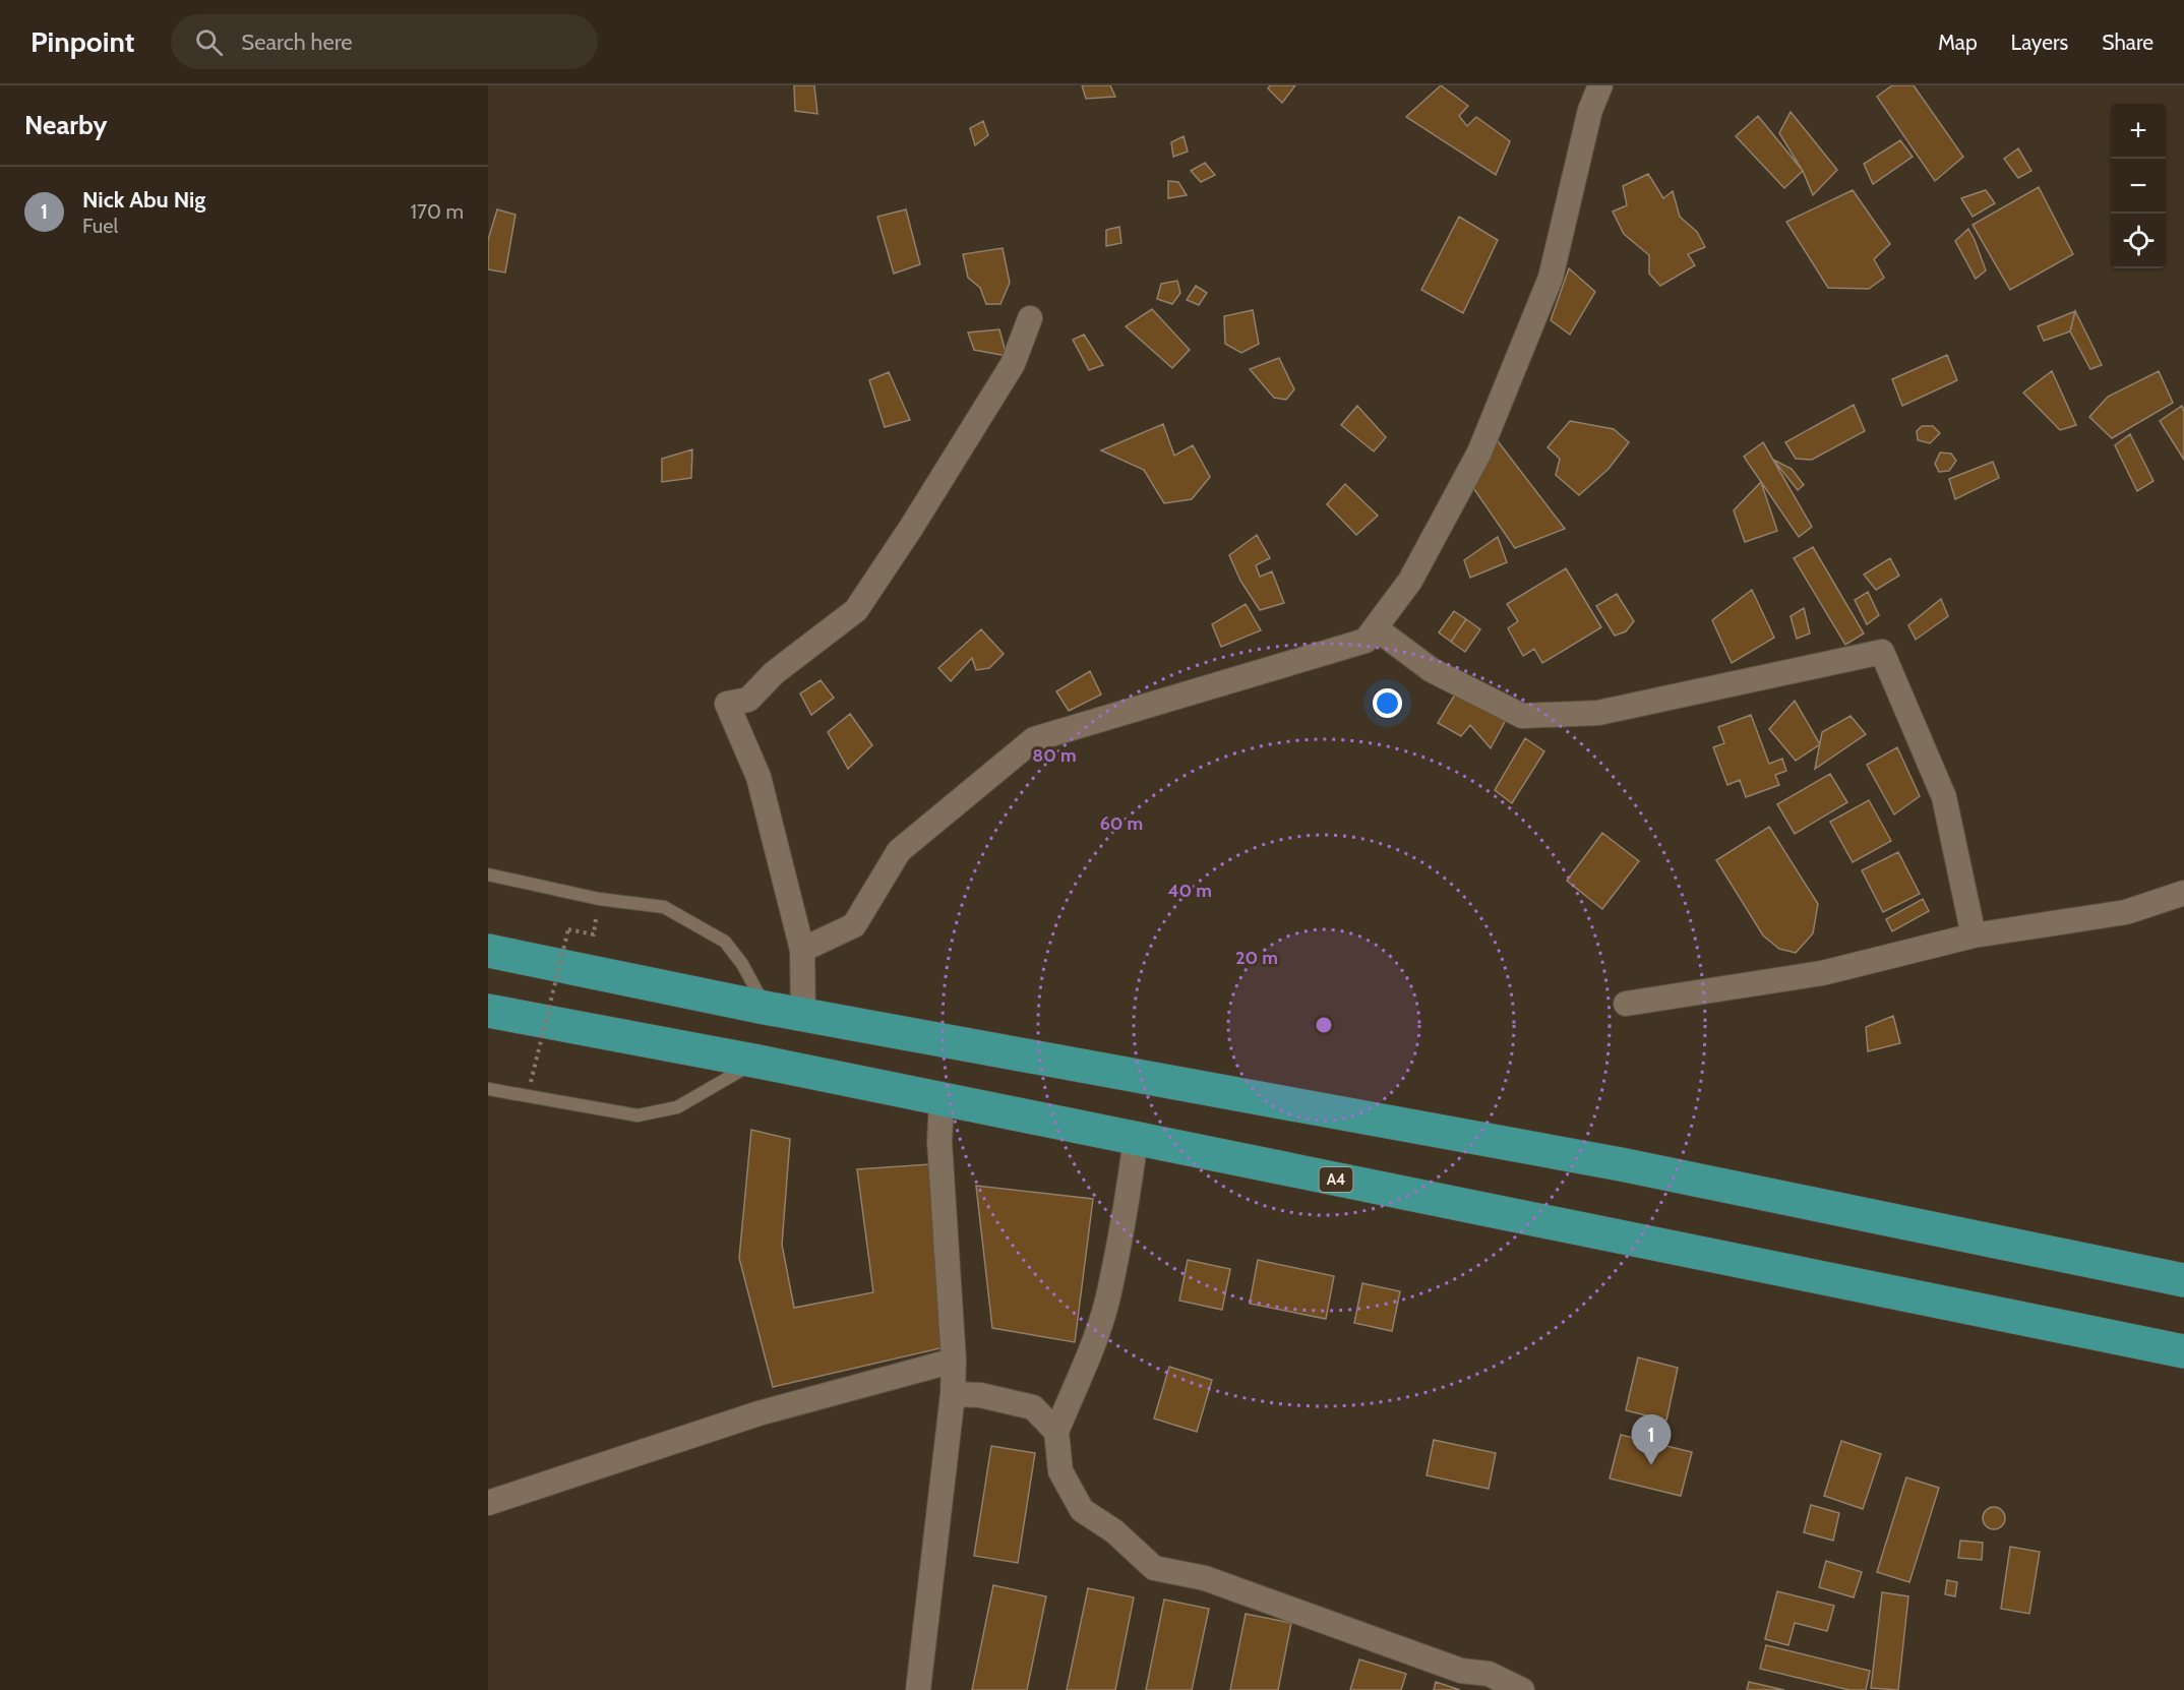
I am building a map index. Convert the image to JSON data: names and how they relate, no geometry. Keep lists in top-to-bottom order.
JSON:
{
  "streets": {
    "highway": ["A4"]
  },
  "page": {
    "header": "Pinpoint",
    "search": "Search here",
    "nav": ["Map", "Layers", "Share"],
    "heading": "Nearby",
    "map_buttons": ["+", "−"],
    "list": [
      {
        "mark": "1",
        "name": "Nick Abu Nig",
        "note": "Fuel",
        "value": "170 m"
      }
    ],
    "pins": "1"
  },
  "rings": [
    "80 m",
    "60 m",
    "40 m",
    "20 m"
  ]
}
